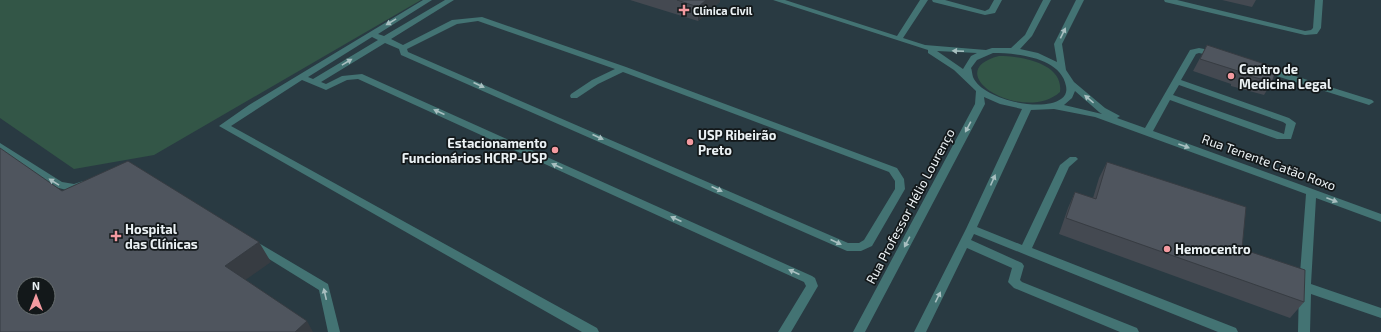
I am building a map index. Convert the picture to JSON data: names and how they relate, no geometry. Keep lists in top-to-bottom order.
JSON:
{
  "streets": {
    "street": ["Rua Tenente Catão Roxo", "Rua Professor Hélio Lourenço"]
  },
  "crossings": [
    ["Rua Tenente Catão Roxo", "Rua Professor Hélio Lourenço"]
  ],
  "places": {
    "health": ["Clínica Civil", "Hospital das Clínicas"],
    "other": [
      "Centro de Medicina Legal",
      "USP Ribeirão Preto",
      "Estacionamento Funcionários HCRP-USP",
      "Hemocentro"
    ]
  },
  "north": "top"
}
